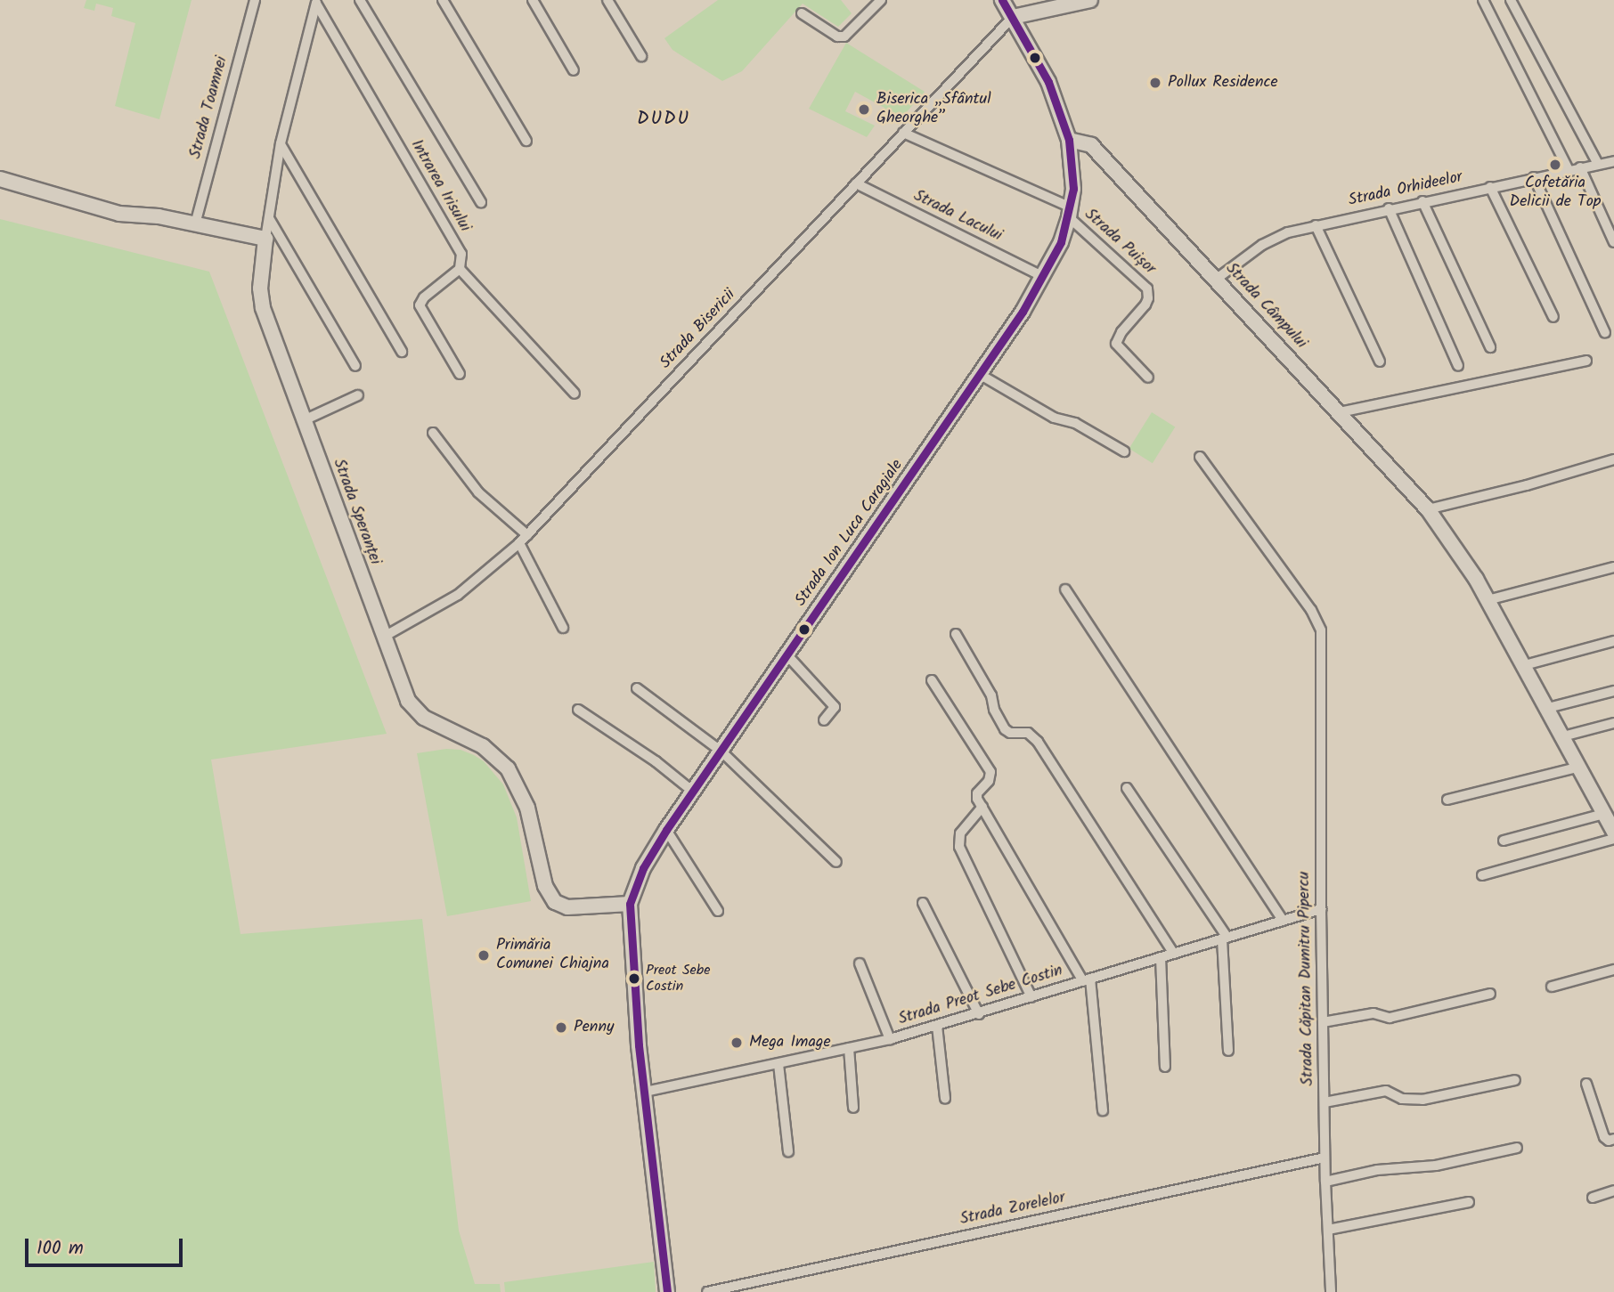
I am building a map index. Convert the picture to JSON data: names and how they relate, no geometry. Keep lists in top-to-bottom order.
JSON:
{
  "streets": {
    "street": [
      "Strada Toamnei",
      "Intrarea Irisului",
      "Strada Orhideelor",
      "Strada Lacului",
      "Strada Puișor",
      "Strada Câmpului",
      "Strada Bisericii",
      "Strada Speranței",
      "Strada Ion Luca Caragiale",
      "Strada Căpitan Dumitru Pipercu",
      "Strada Preot Sebe Costin",
      "Strada Zorelelor"
    ]
  },
  "crossings": [
    ["Intrarea Irisului", "Strada Speranței"],
    ["Strada Orhideelor", "Strada Câmpului"],
    ["Strada Lacului", "Strada Bisericii"],
    ["Strada Lacului", "Strada Ion Luca Caragiale"],
    ["Strada Puișor", "Strada Bisericii"],
    ["Strada Puișor", "Strada Ion Luca Caragiale"],
    ["Strada Câmpului", "Strada Ion Luca Caragiale"],
    ["Strada Bisericii", "Strada Speranței"],
    ["Strada Bisericii", "Strada Ion Luca Caragiale"],
    ["Strada Speranței", "Strada Ion Luca Caragiale"],
    ["Strada Ion Luca Caragiale", "Strada Preot Sebe Costin"],
    ["Strada Căpitan Dumitru Pipercu", "Strada Preot Sebe Costin"],
    ["Strada Căpitan Dumitru Pipercu", "Strada Zorelelor"]
  ],
  "districts": ["DUDU"],
  "places": [
    "Pollux Residence",
    "Biserica „Sfântul Gheorghe”",
    "Cofetăria Delicii de Top",
    "Primăria Comunei Chiajna",
    "Preot Sebe Costin",
    "Penny",
    "Mega Image"
  ],
  "scale_bar": "100 m"
}
